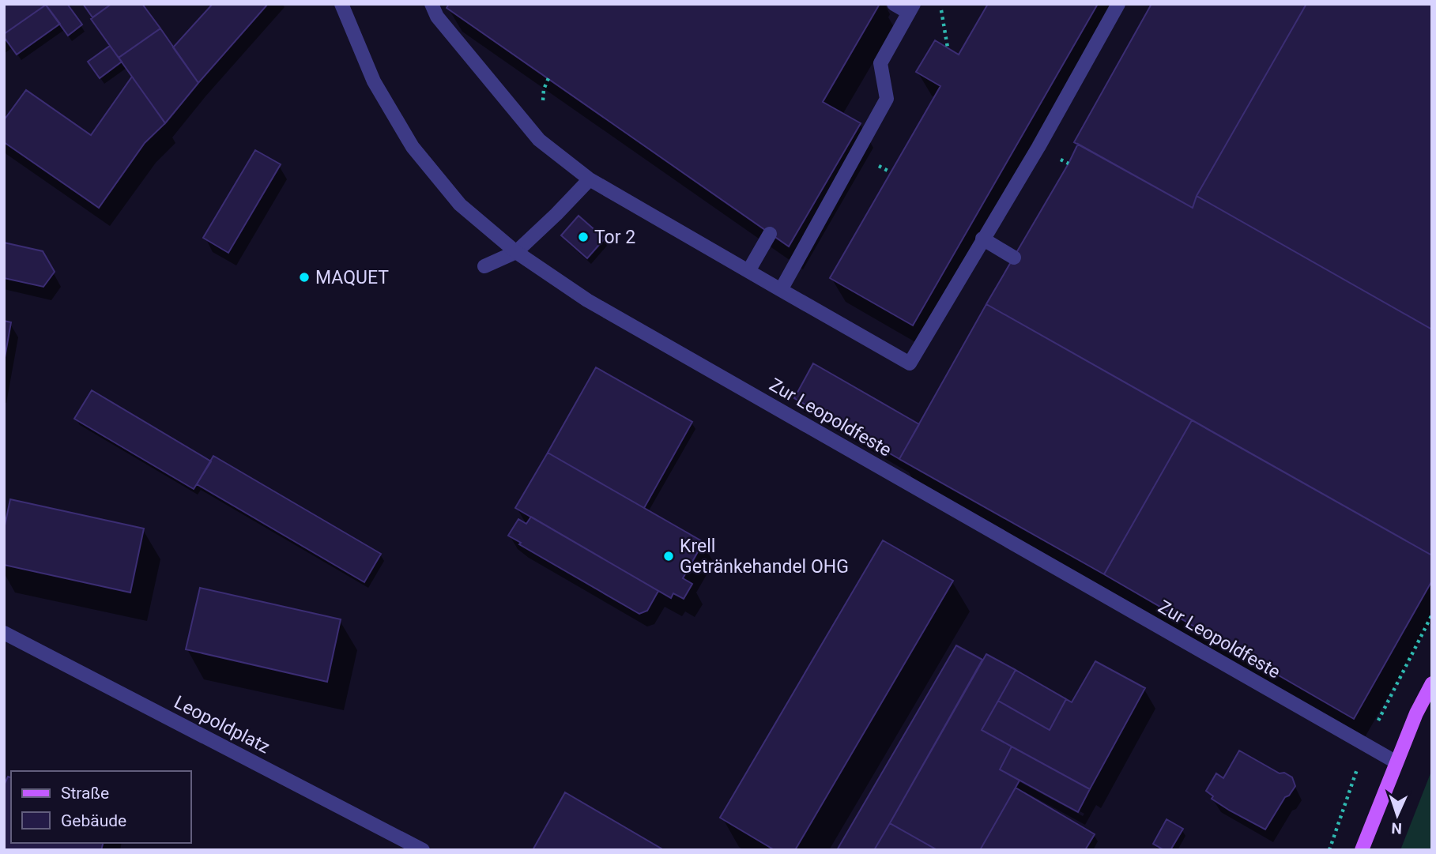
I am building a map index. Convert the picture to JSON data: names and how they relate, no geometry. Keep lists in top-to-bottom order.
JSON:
{
  "streets": {
    "street": ["Zur Leopoldfeste", "Leopoldplatz"]
  },
  "places": ["Tor 2", "MAQUET", "Krell Getränkehandel OHG"],
  "legend": ["Straße", "Gebäude"],
  "north": "bottom"
}
